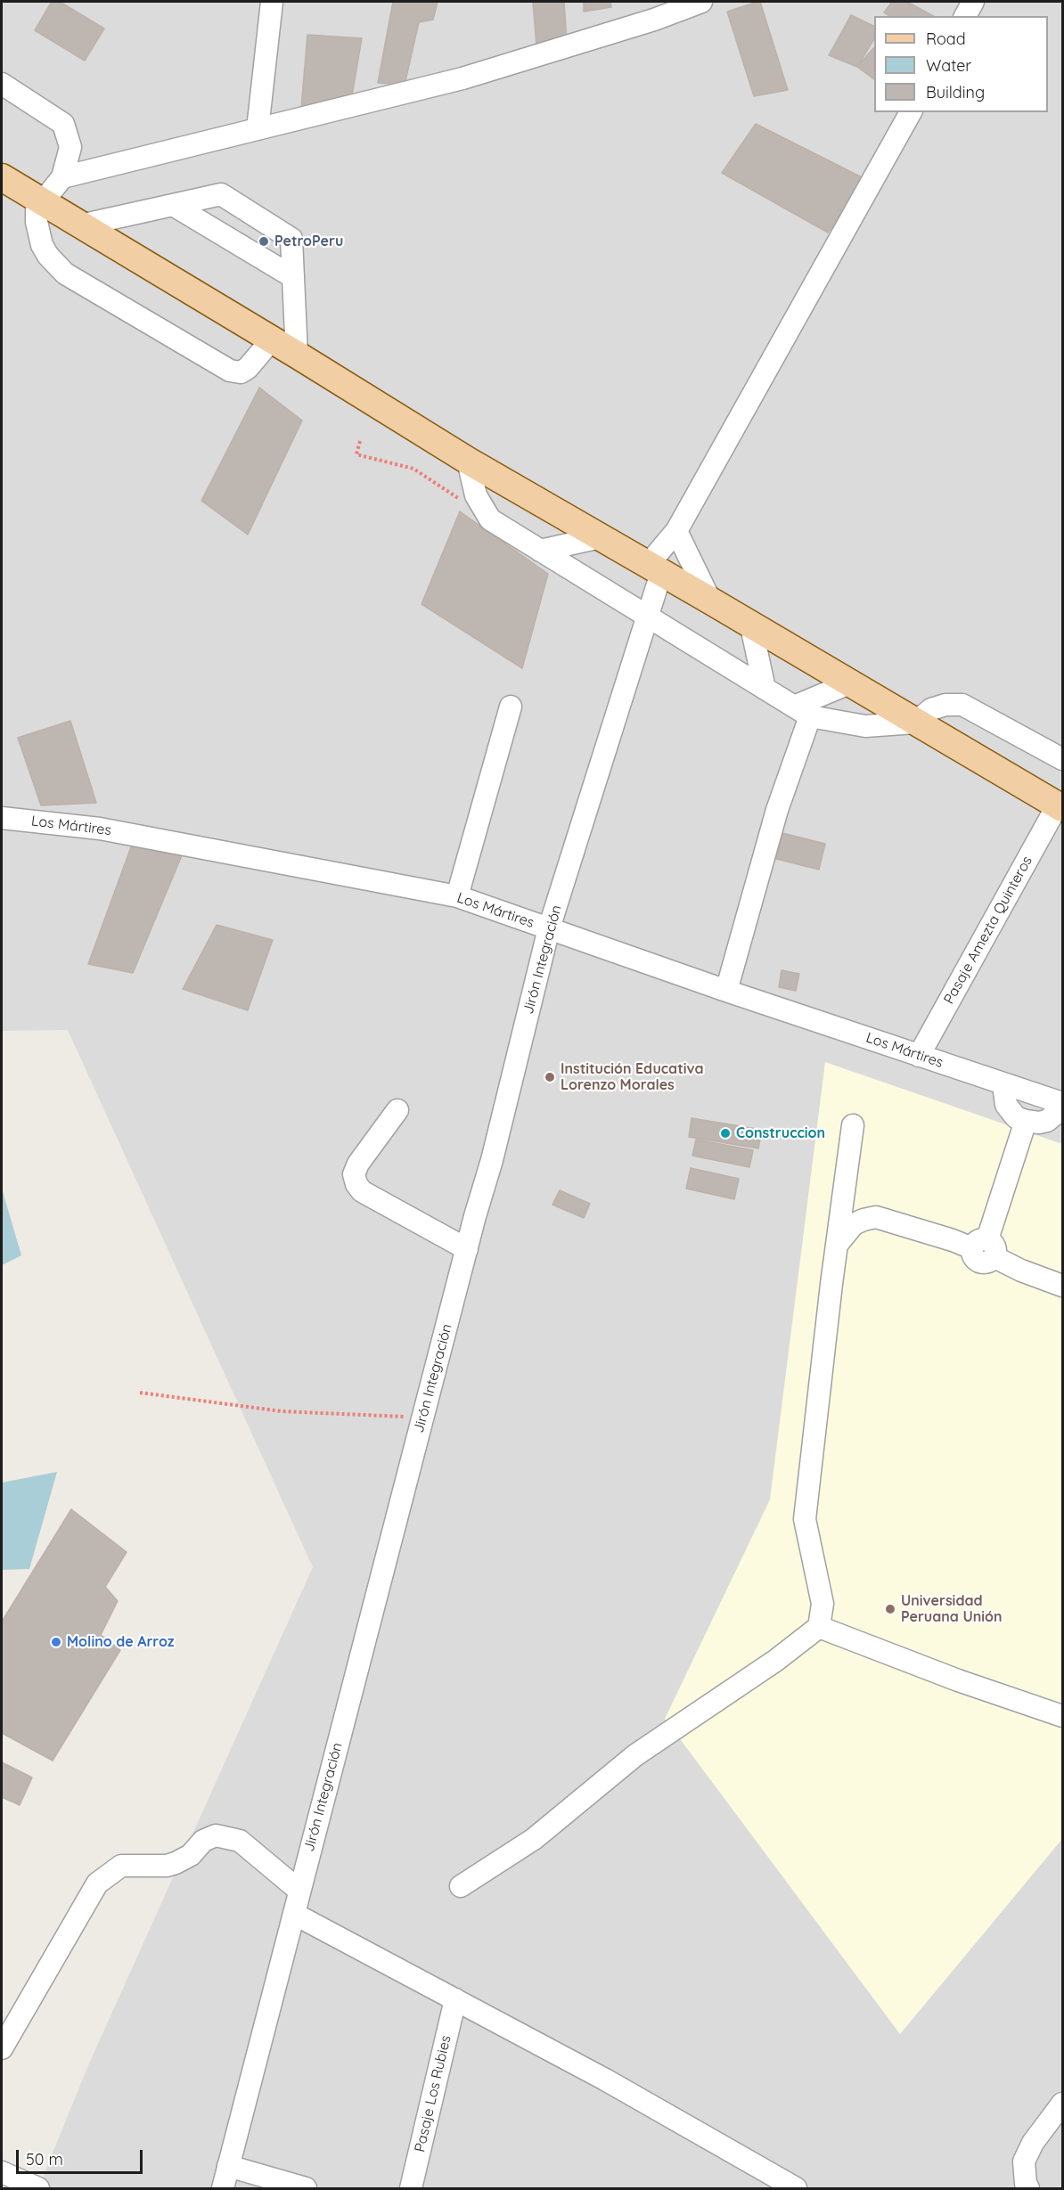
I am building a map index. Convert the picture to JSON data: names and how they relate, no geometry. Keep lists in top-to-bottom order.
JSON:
{
  "streets": {
    "street": [
      "Los Mártires",
      "Pasaje Amezta Quinteros",
      "Jirón Integración",
      "Pasaje Los Rubies"
    ]
  },
  "crossings": [
    ["Los Mártires", "Pasaje Amezta Quinteros"],
    ["Los Mártires", "Jirón Integración"]
  ],
  "places": [
    "PetroPeru",
    "Institución Educativa Lorenzo Morales",
    "Construccion",
    "Universidad Peruana Unión",
    "Molino de Arroz"
  ],
  "legend": ["Road", "Water", "Building"],
  "scale_bar": "50 m"
}
